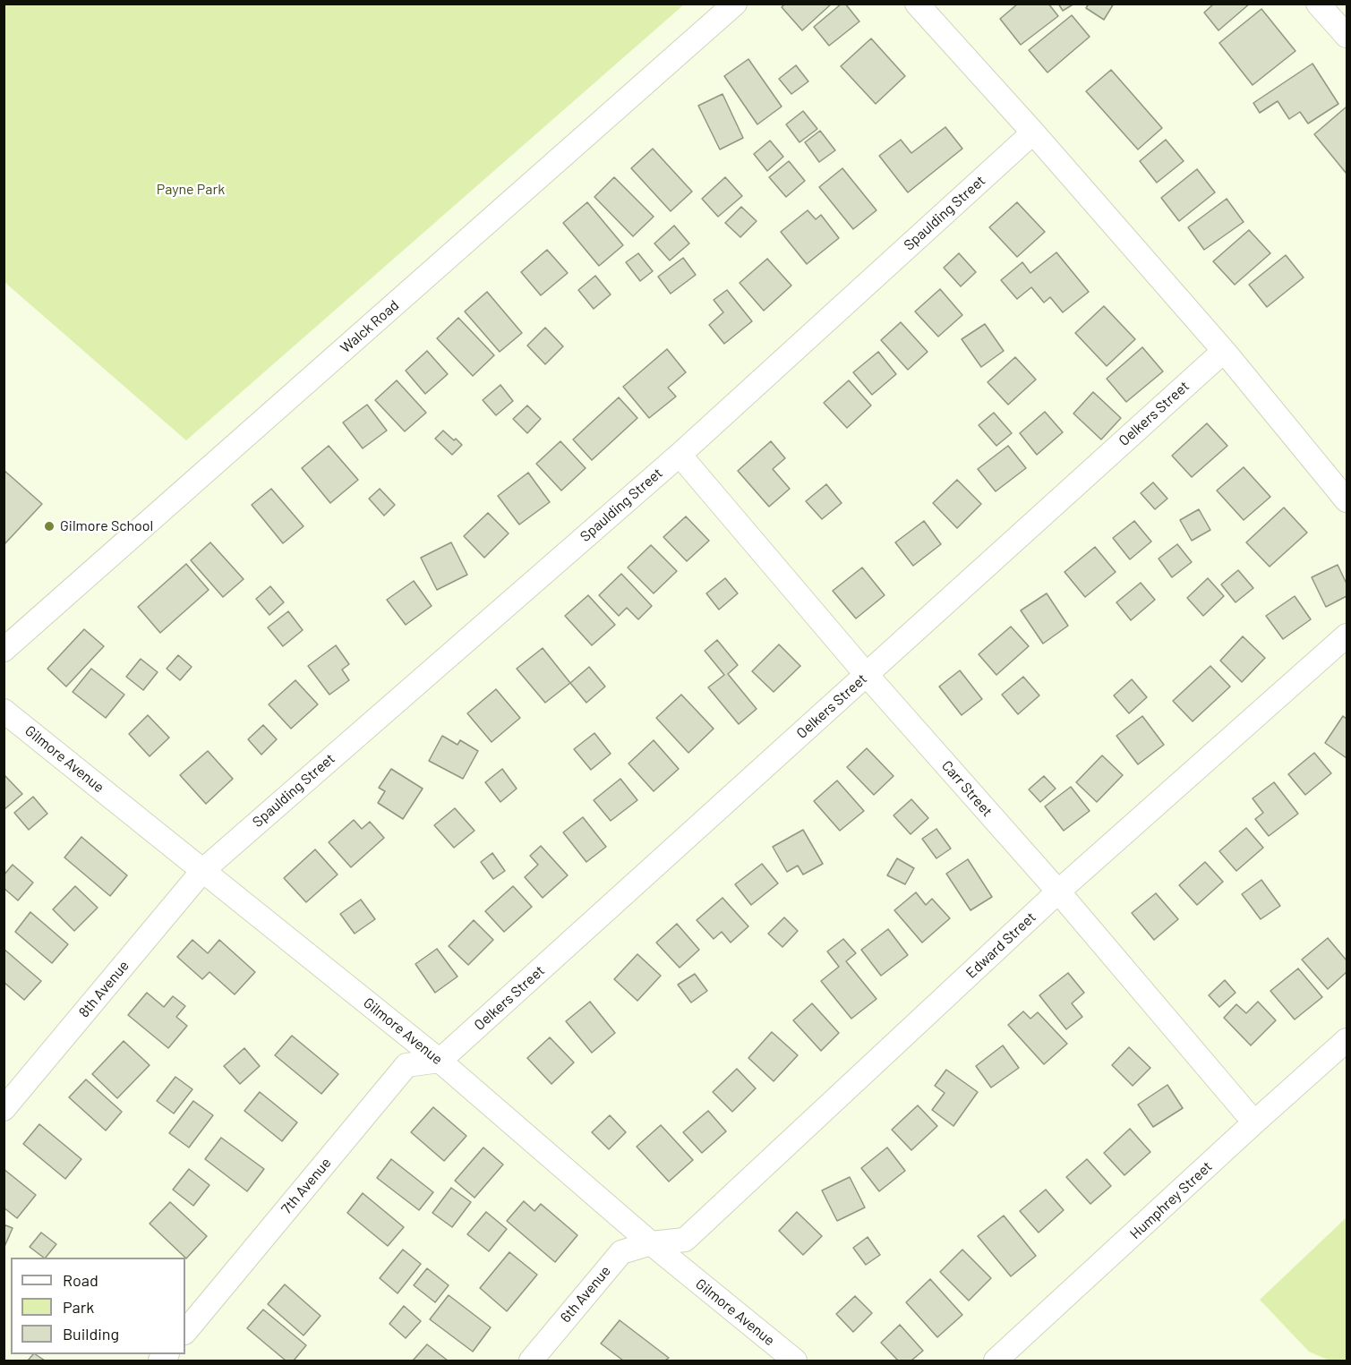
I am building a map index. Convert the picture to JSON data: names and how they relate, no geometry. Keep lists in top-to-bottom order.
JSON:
{
  "streets": {
    "street": [
      "Spaulding Street",
      "Walck Road",
      "Oelkers Street",
      "Gilmore Avenue",
      "Carr Street",
      "Edward Street",
      "8th Avenue",
      "7th Avenue",
      "Humphrey Street",
      "6th Avenue"
    ]
  },
  "crossings": [
    ["Spaulding Street", "Gilmore Avenue"],
    ["Spaulding Street", "Carr Street"],
    ["Spaulding Street", "8th Avenue"],
    ["Oelkers Street", "Gilmore Avenue"],
    ["Oelkers Street", "Carr Street"],
    ["Oelkers Street", "7th Avenue"],
    ["Gilmore Avenue", "Edward Street"],
    ["Gilmore Avenue", "8th Avenue"],
    ["Gilmore Avenue", "7th Avenue"],
    ["Gilmore Avenue", "6th Avenue"],
    ["Carr Street", "Edward Street"],
    ["Carr Street", "Humphrey Street"],
    ["Edward Street", "6th Avenue"]
  ],
  "parks": ["Payne Park"],
  "places": ["Gilmore School"],
  "legend": ["Road", "Park", "Building"]
}
